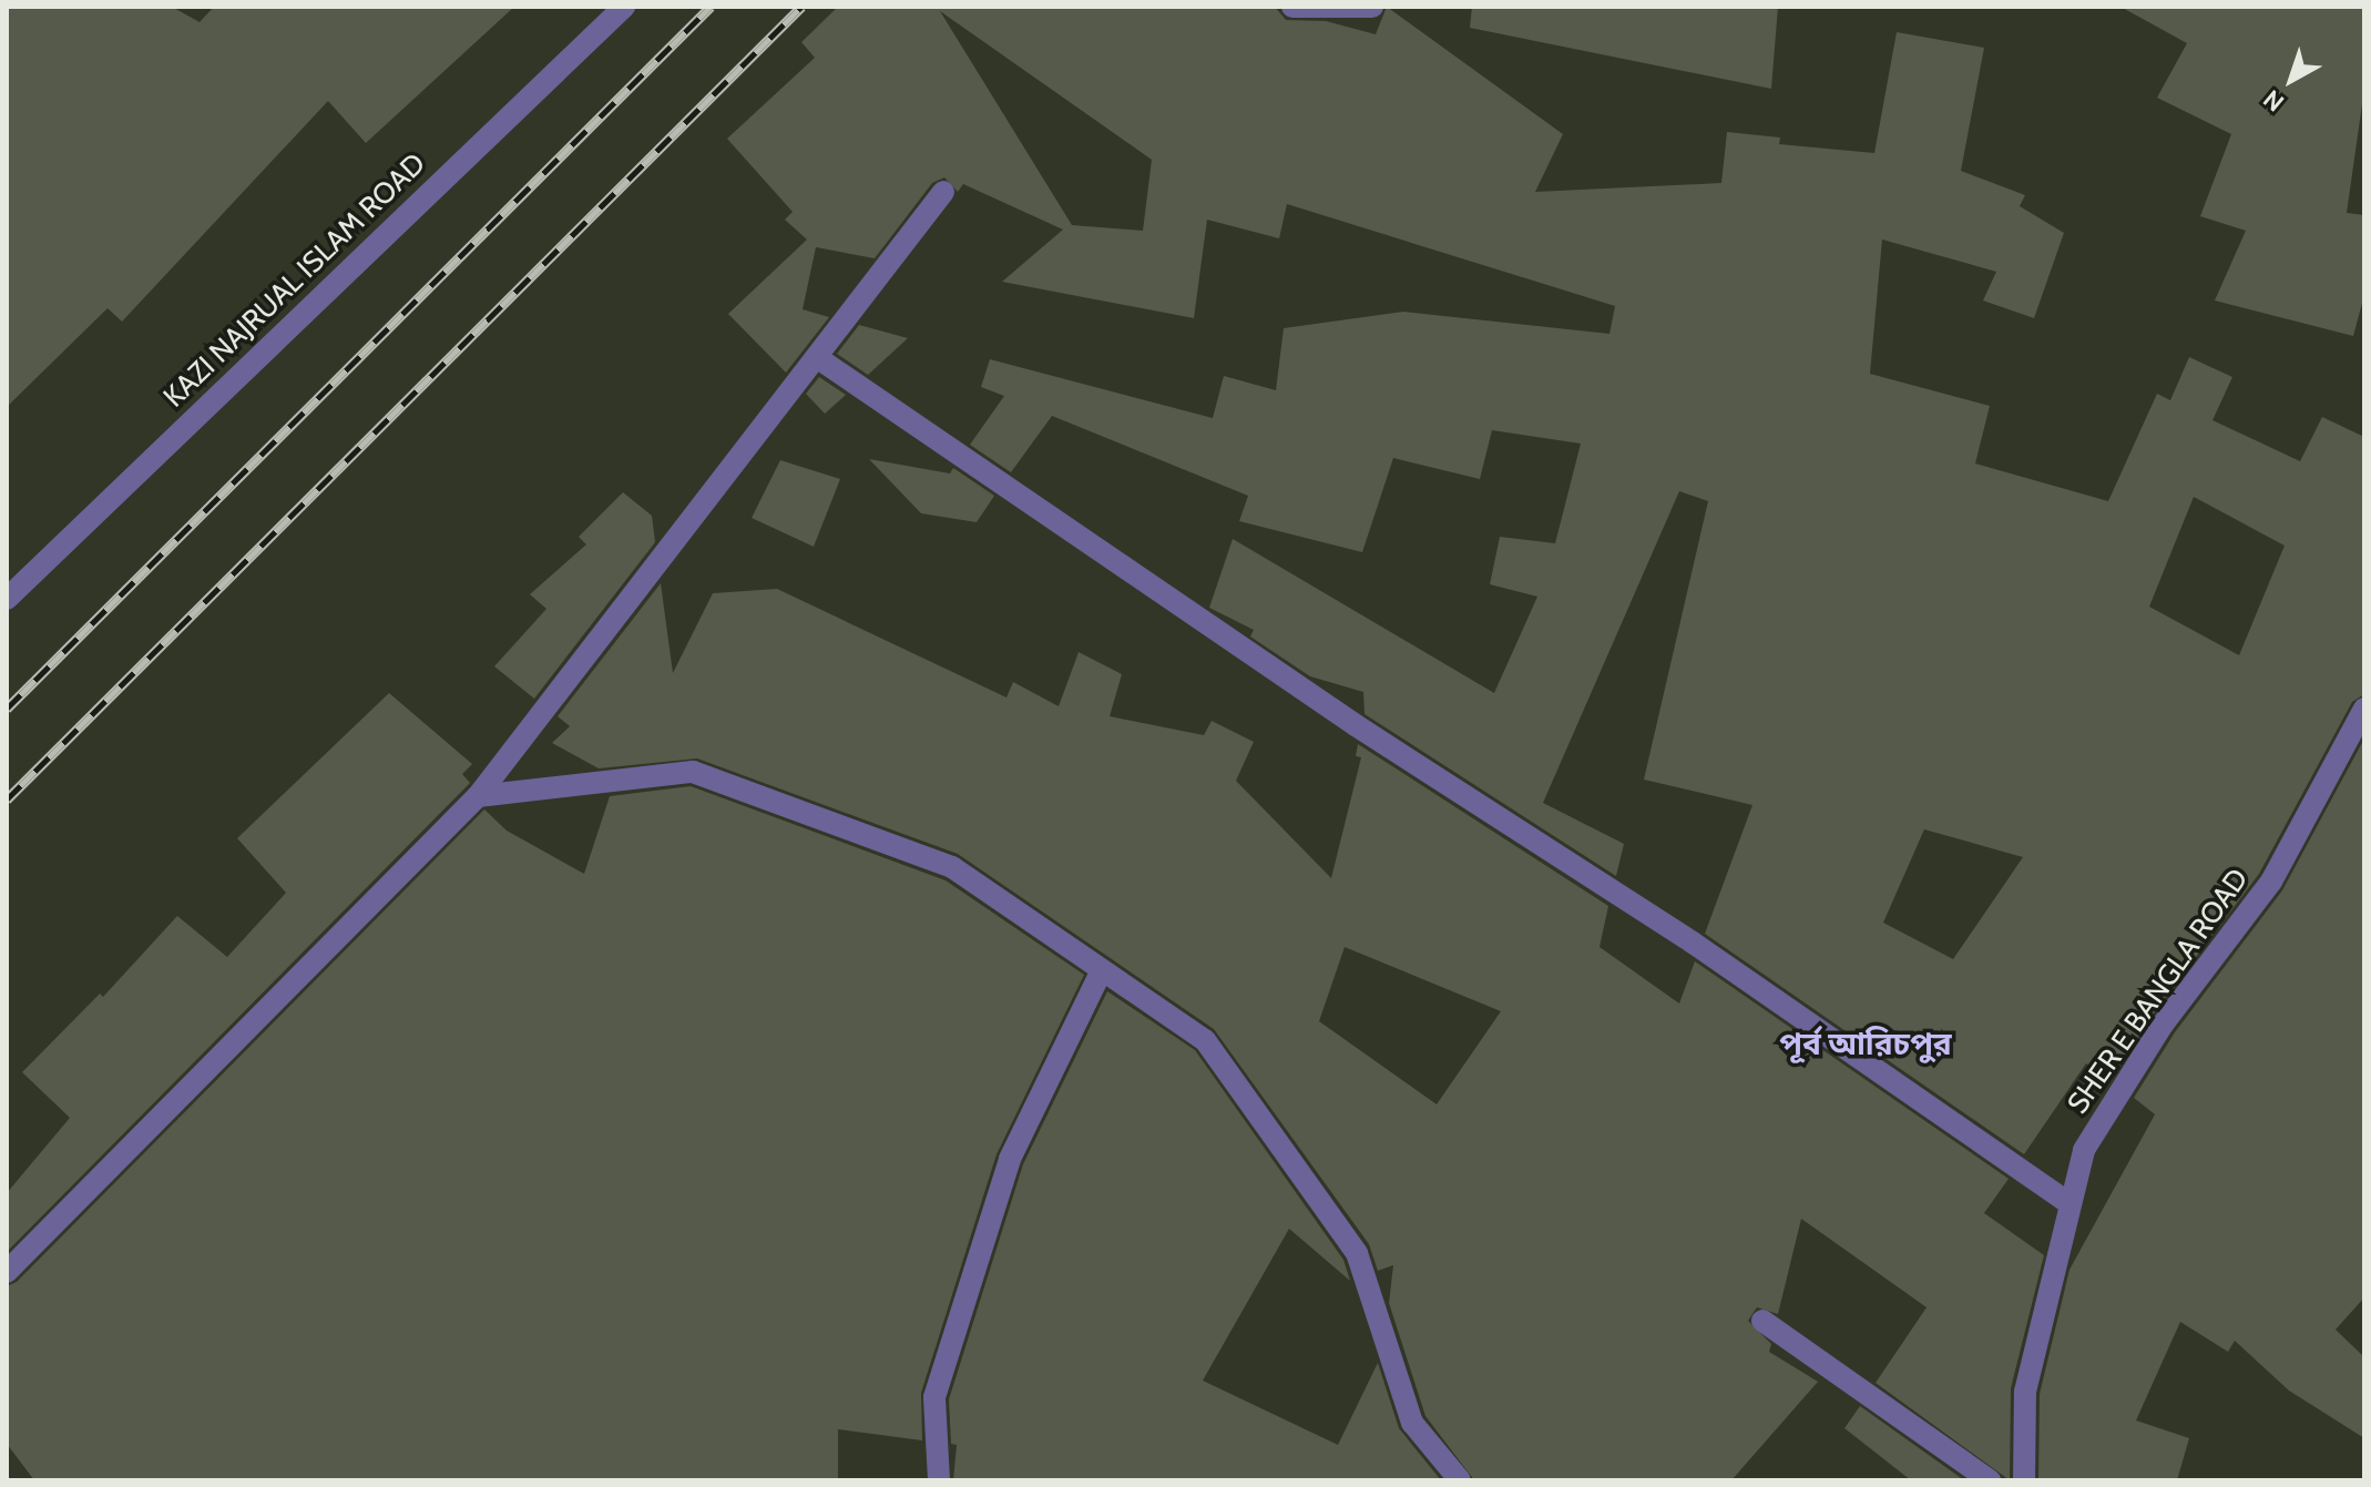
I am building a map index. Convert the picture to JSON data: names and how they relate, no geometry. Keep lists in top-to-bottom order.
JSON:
{
  "streets": {
    "street": ["KAZI NAJRUAL ISLAM ROAD", "SHER E BANGLA ROAD"]
  },
  "districts": ["পূর্ব আরিচপুর"],
  "north": "bottom left"
}
